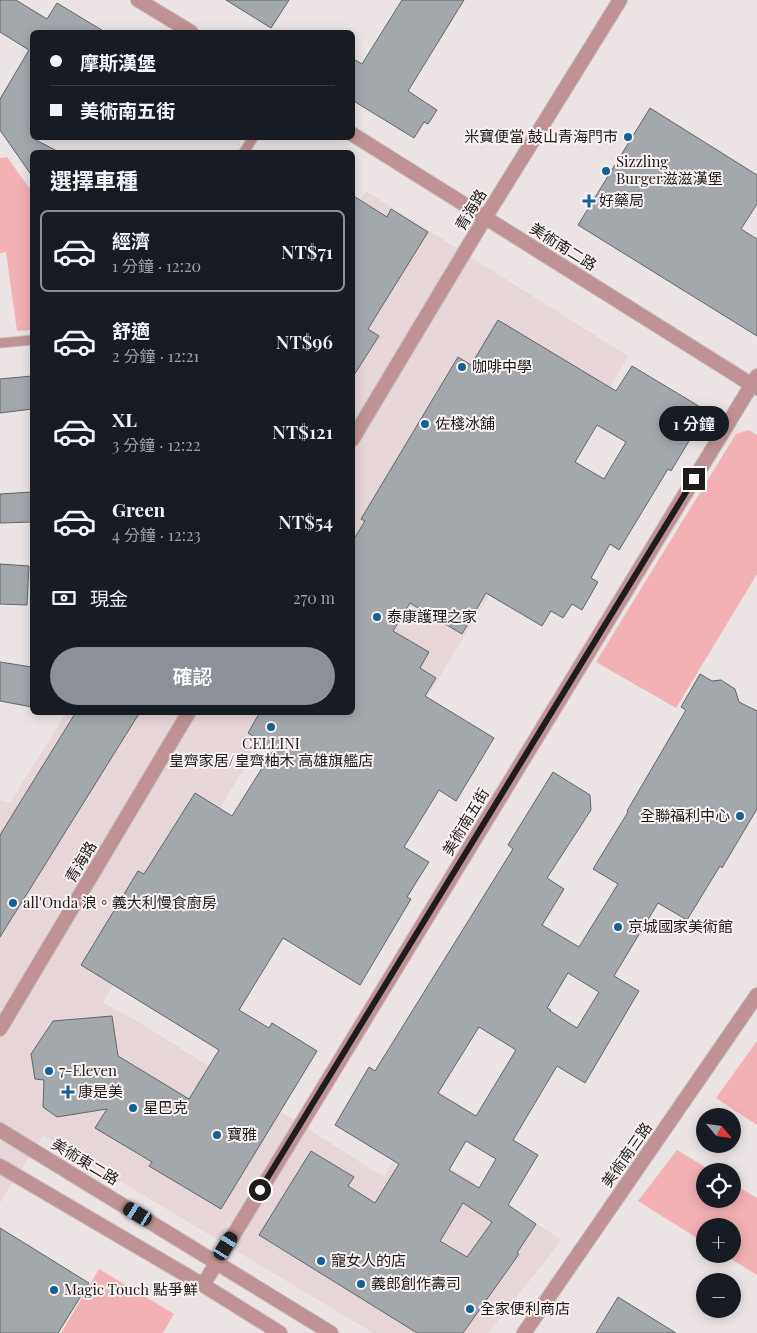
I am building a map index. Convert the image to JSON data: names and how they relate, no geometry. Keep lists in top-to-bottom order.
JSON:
{
  "streets": {
    "street": [
      "青海路",
      "美術南二路",
      "美術南五街",
      "美術南三路",
      "美術東二路"
    ]
  },
  "crossings": [
    ["青海路", "美術南二路"],
    ["美術南二路", "美術南五街"],
    ["美術南五街", "美術東二路"]
  ],
  "places": {
    "other": [
      "米寶便當 鼓山青海門市",
      "Sizzling Burger滋滋漢堡",
      "咖啡中學",
      "佐棧冰舖",
      "泰康護理之家",
      "CELLINI 皇齊家居/皇齊柚木 高雄旗艦店",
      "全聯福利中心",
      "all'Onda 浪。義大利慢食廚房",
      "京城國家美術館",
      "7-Eleven",
      "星巴克",
      "寶雅",
      "寵女人的店",
      "義郎創作壽司",
      "Magic Touch 點爭鮮",
      "全家便利商店"
    ],
    "health": ["好藥局", "康是美"]
  },
  "north": "bottom right",
  "page": {
    "banner": ["摩斯漢堡", "美術南五街"],
    "heading": "選擇車種",
    "list": [
      {
        "name": "經濟",
        "note": "1 分鐘 · 12:20",
        "value": "NT$71"
      },
      {
        "name": "舒適",
        "note": "2 分鐘 · 12:21",
        "value": "NT$96"
      },
      {
        "name": "XL",
        "note": "3 分鐘 · 12:22",
        "value": "NT$121"
      },
      {
        "name": "Green",
        "note": "4 分鐘 · 12:23",
        "value": "NT$54"
      }
    ],
    "bubble": "1 分鐘",
    "pay": ["現金", "270 m"],
    "buttons": "確認",
    "map_buttons": ["+", "−"]
  }
}
